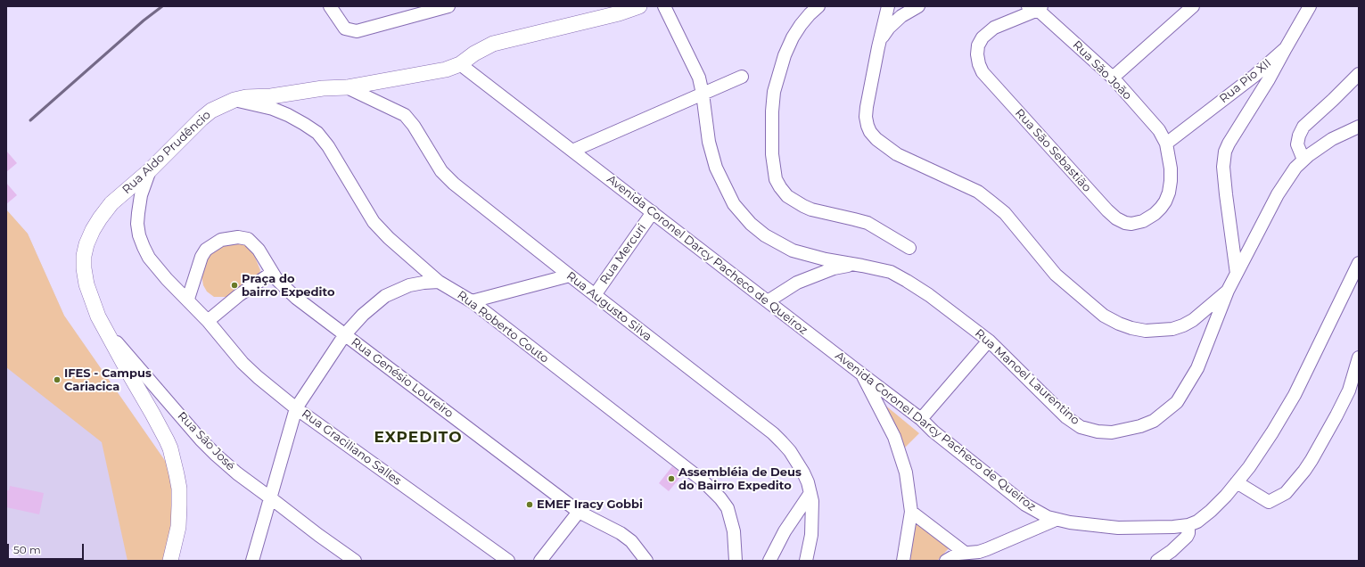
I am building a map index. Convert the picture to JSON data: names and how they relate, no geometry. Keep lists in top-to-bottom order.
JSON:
{
  "streets": {
    "street": [
      "Rua São João",
      "Rua Pio XII",
      "Rua São Sebastião",
      "Rua Aldo Prudêncio",
      "Rua Mercuri",
      "Avenida Coronel Darcy Pacheco de Queiroz",
      "Rua Augusto Silva",
      "Rua Roberto Couto",
      "Rua Manoel Laurentino",
      "Rua Genésio Loureiro",
      "Rua São José",
      "Rua Graciliano Salles"
    ]
  },
  "crossings": [
    ["Rua São João", "Rua Pio XII"],
    ["Rua São João", "Rua São Sebastião"],
    ["Rua Pio XII", "Rua São Sebastião"],
    ["Rua Aldo Prudêncio", "Avenida Coronel Darcy Pacheco de Queiroz"],
    ["Rua Aldo Prudêncio", "Rua Augusto Silva"],
    ["Rua Aldo Prudêncio", "Rua Roberto Couto"],
    ["Rua Aldo Prudêncio", "Rua São José"],
    ["Rua Aldo Prudêncio", "Rua Graciliano Salles"],
    ["Rua Mercuri", "Avenida Coronel Darcy Pacheco de Queiroz"],
    ["Rua Mercuri", "Rua Augusto Silva"],
    ["Rua Genésio Loureiro", "Rua Graciliano Salles"]
  ],
  "districts": ["EXPEDITO"],
  "places": [
    "Praça do bairro Expedito",
    "IFES - Campus Cariacica",
    "Assembléia de Deus do Bairro Expedito",
    "EMEF Iracy Gobbi"
  ],
  "scale_bar": "50 m"
}
